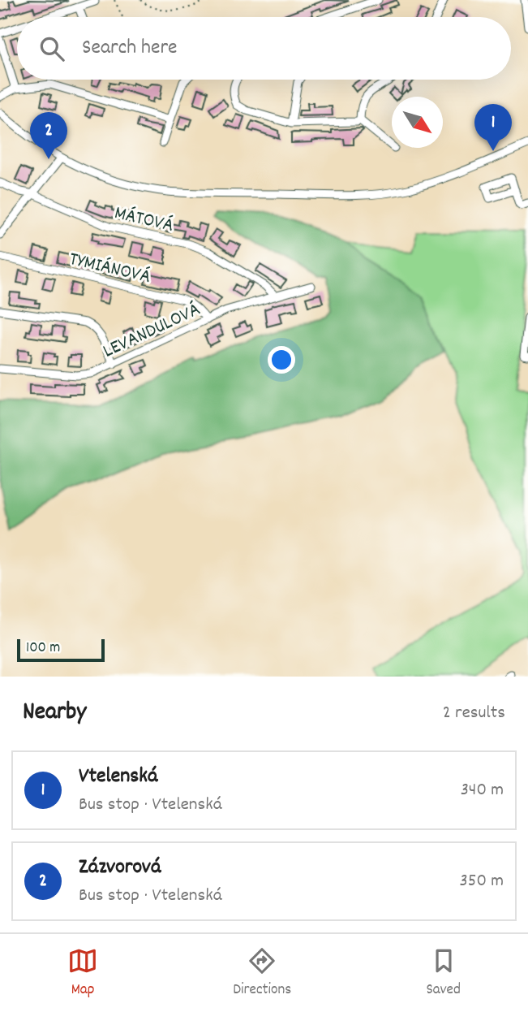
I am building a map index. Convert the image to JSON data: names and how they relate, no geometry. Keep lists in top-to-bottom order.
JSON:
{
  "streets": {
    "street": ["MÁTOVÁ", "TYMIÁNOVÁ", "LEVANDULOVÁ"]
  },
  "crossings": [
    ["MÁTOVÁ", "LEVANDULOVÁ"],
    ["TYMIÁNOVÁ", "LEVANDULOVÁ"]
  ],
  "scale_bar": "100 m",
  "north": "bottom right",
  "page": {
    "search": "Search here",
    "pins": ["1", "2"],
    "scale": "100 m",
    "heading": ["Nearby", "2 results"],
    "list": [
      {
        "mark": "1",
        "name": "Vtelenská",
        "note": "Bus stop · Vtelenská",
        "value": "340 m"
      },
      {
        "mark": "2",
        "name": "Zázvorová",
        "note": "Bus stop · Vtelenská",
        "value": "350 m"
      }
    ],
    "nav": ["Map", "Directions", "Saved"]
  }
}
